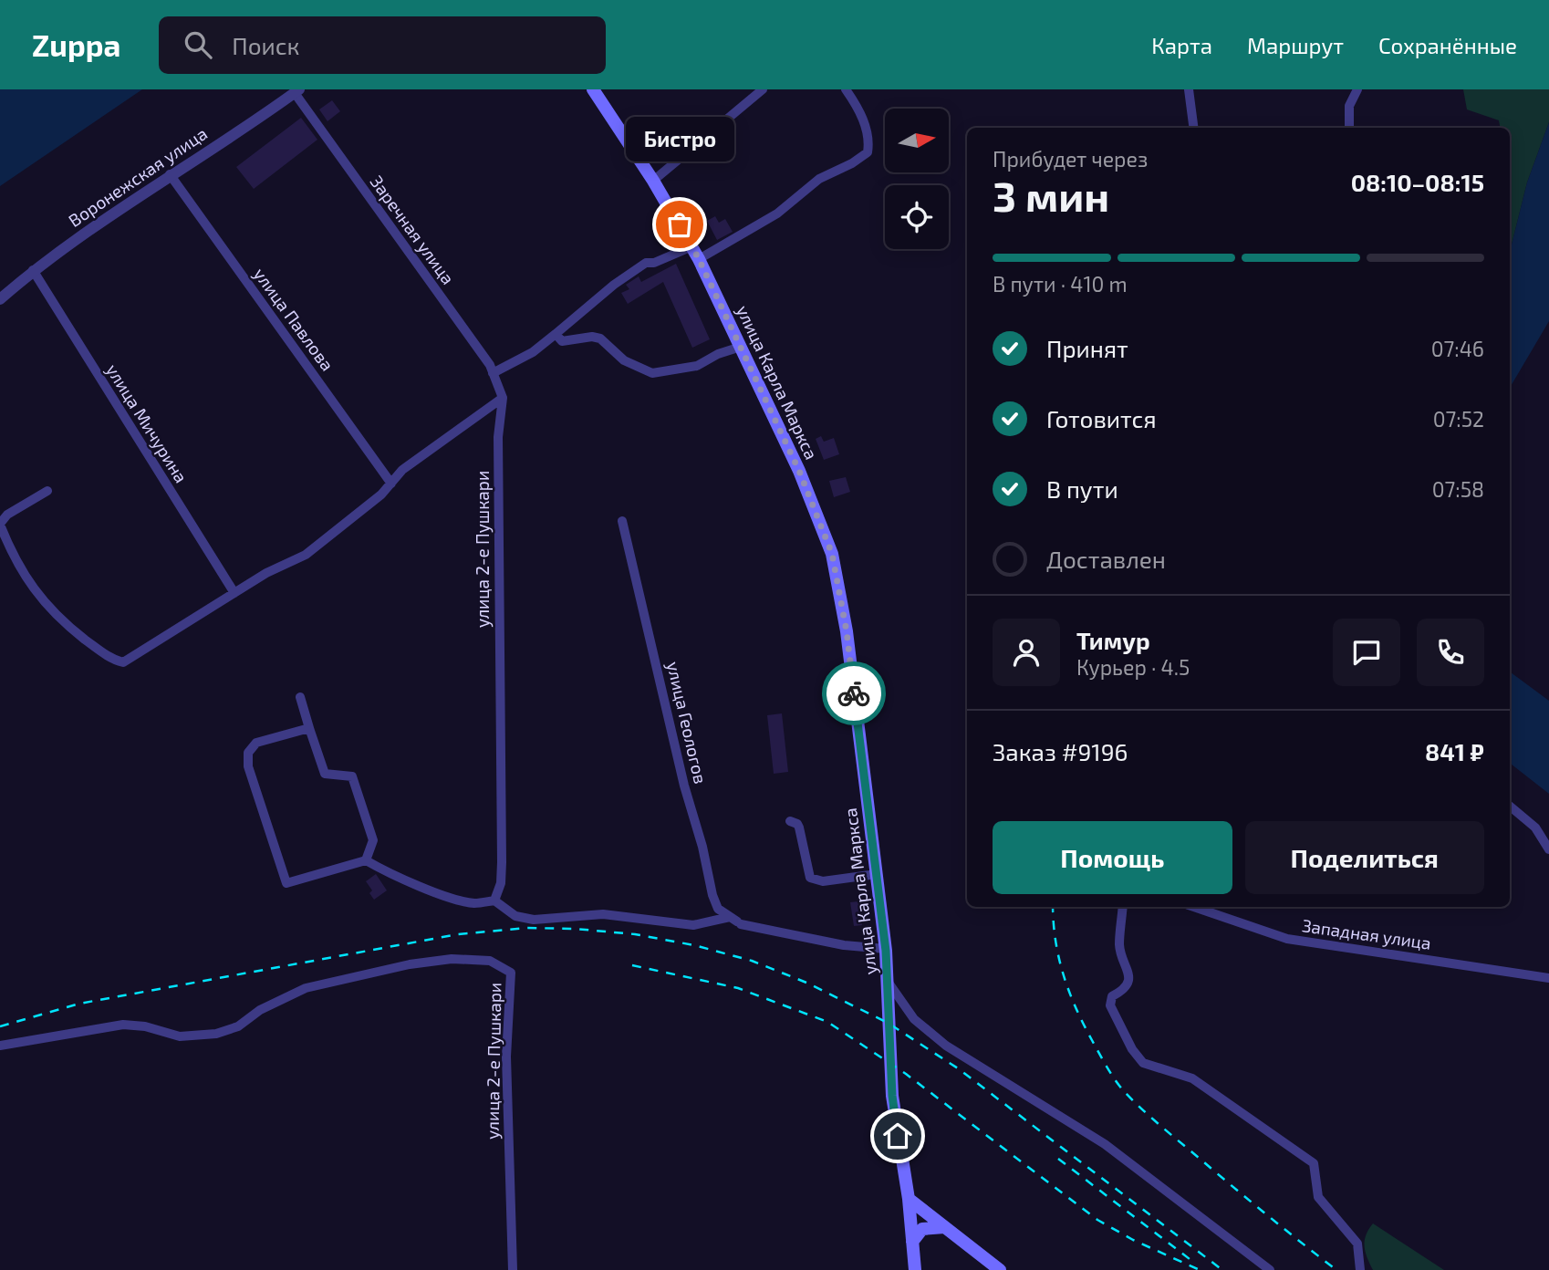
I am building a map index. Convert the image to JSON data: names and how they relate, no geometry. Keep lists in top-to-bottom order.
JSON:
{
  "streets": {
    "main road": ["улица Карла Маркса"],
    "street": [
      "Воронежская улица",
      "Заречная улица",
      "улица Павлова",
      "улица Мичурина",
      "улица 2-е Пушкари",
      "улица Геологов",
      "Западная улица"
    ]
  },
  "crossings": [
    ["Воронежская улица", "Заречная улица"],
    ["Воронежская улица", "улица Павлова"],
    ["Воронежская улица", "улица Мичурина"],
    ["Заречная улица", "улица 2-е Пушкари"]
  ],
  "places": ["Бистро"],
  "north": "right",
  "page": {
    "header": "Zuppa",
    "search": "Поиск",
    "nav": ["Карта", "Маршрут", "Сохранённые"],
    "bubble": "Бистро",
    "heading": ["3 мин", "Прибудет через", "08:10–08:15"],
    "panel": [
      "Тимур",
      "Курьер · 4.5",
      "Заказ #9196",
      "841 ₽"
    ],
    "bar": "В пути · 410 m",
    "list": [
      ["Принят", "07:46"],
      ["Готовится", "07:52"],
      ["В пути", "07:58"],
      "Доставлен"
    ],
    "buttons": ["Помощь", "Поделиться"]
  }
}
